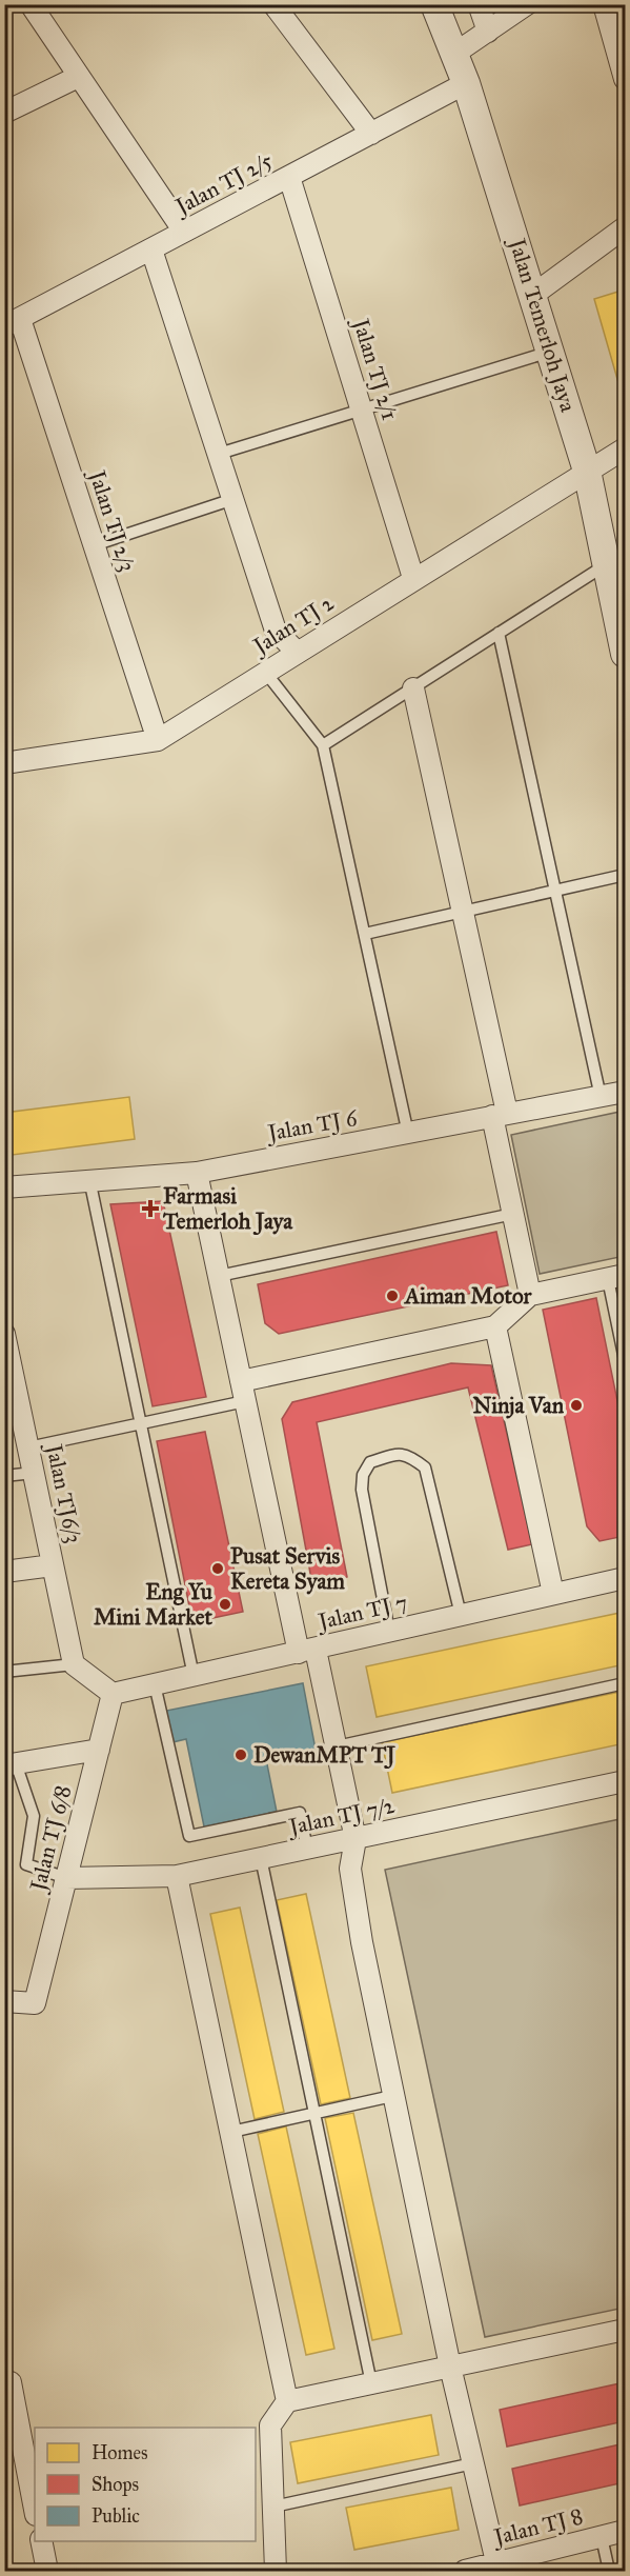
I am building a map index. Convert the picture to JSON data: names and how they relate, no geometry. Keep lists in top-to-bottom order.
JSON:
{
  "streets": {
    "street": [
      "Jalan TJ 2/5",
      "Jalan Temerloh Jaya",
      "Jalan TJ 2/1",
      "Jalan TJ 2/3",
      "Jalan TJ 2",
      "Jalan TJ 6",
      "Jalan TJ6/3",
      "Jalan TJ 7",
      "Jalan TJ 7/2",
      "Jalan TJ 6/8",
      "Jalan TJ 8"
    ]
  },
  "crossings": [
    ["Jalan TJ 2/5", "Jalan Temerloh Jaya"],
    ["Jalan TJ 2/5", "Jalan TJ 2/1"],
    ["Jalan TJ 2/5", "Jalan TJ 2/3"],
    ["Jalan Temerloh Jaya", "Jalan TJ 2"],
    ["Jalan TJ 2/1", "Jalan TJ 2"],
    ["Jalan TJ 2/3", "Jalan TJ 2"],
    ["Jalan TJ 7", "Jalan TJ 6/8"],
    ["Jalan TJ 7/2", "Jalan TJ 6/8"]
  ],
  "places": {
    "health": ["Farmasi Temerloh Jaya"],
    "other": [
      "Aiman Motor",
      "Ninja Van",
      "Pusat Servis Kereta Syam",
      "Eng Yu Mini Market",
      "DewanMPT TJ"
    ]
  },
  "legend": ["Homes", "Shops", "Public"]
}
